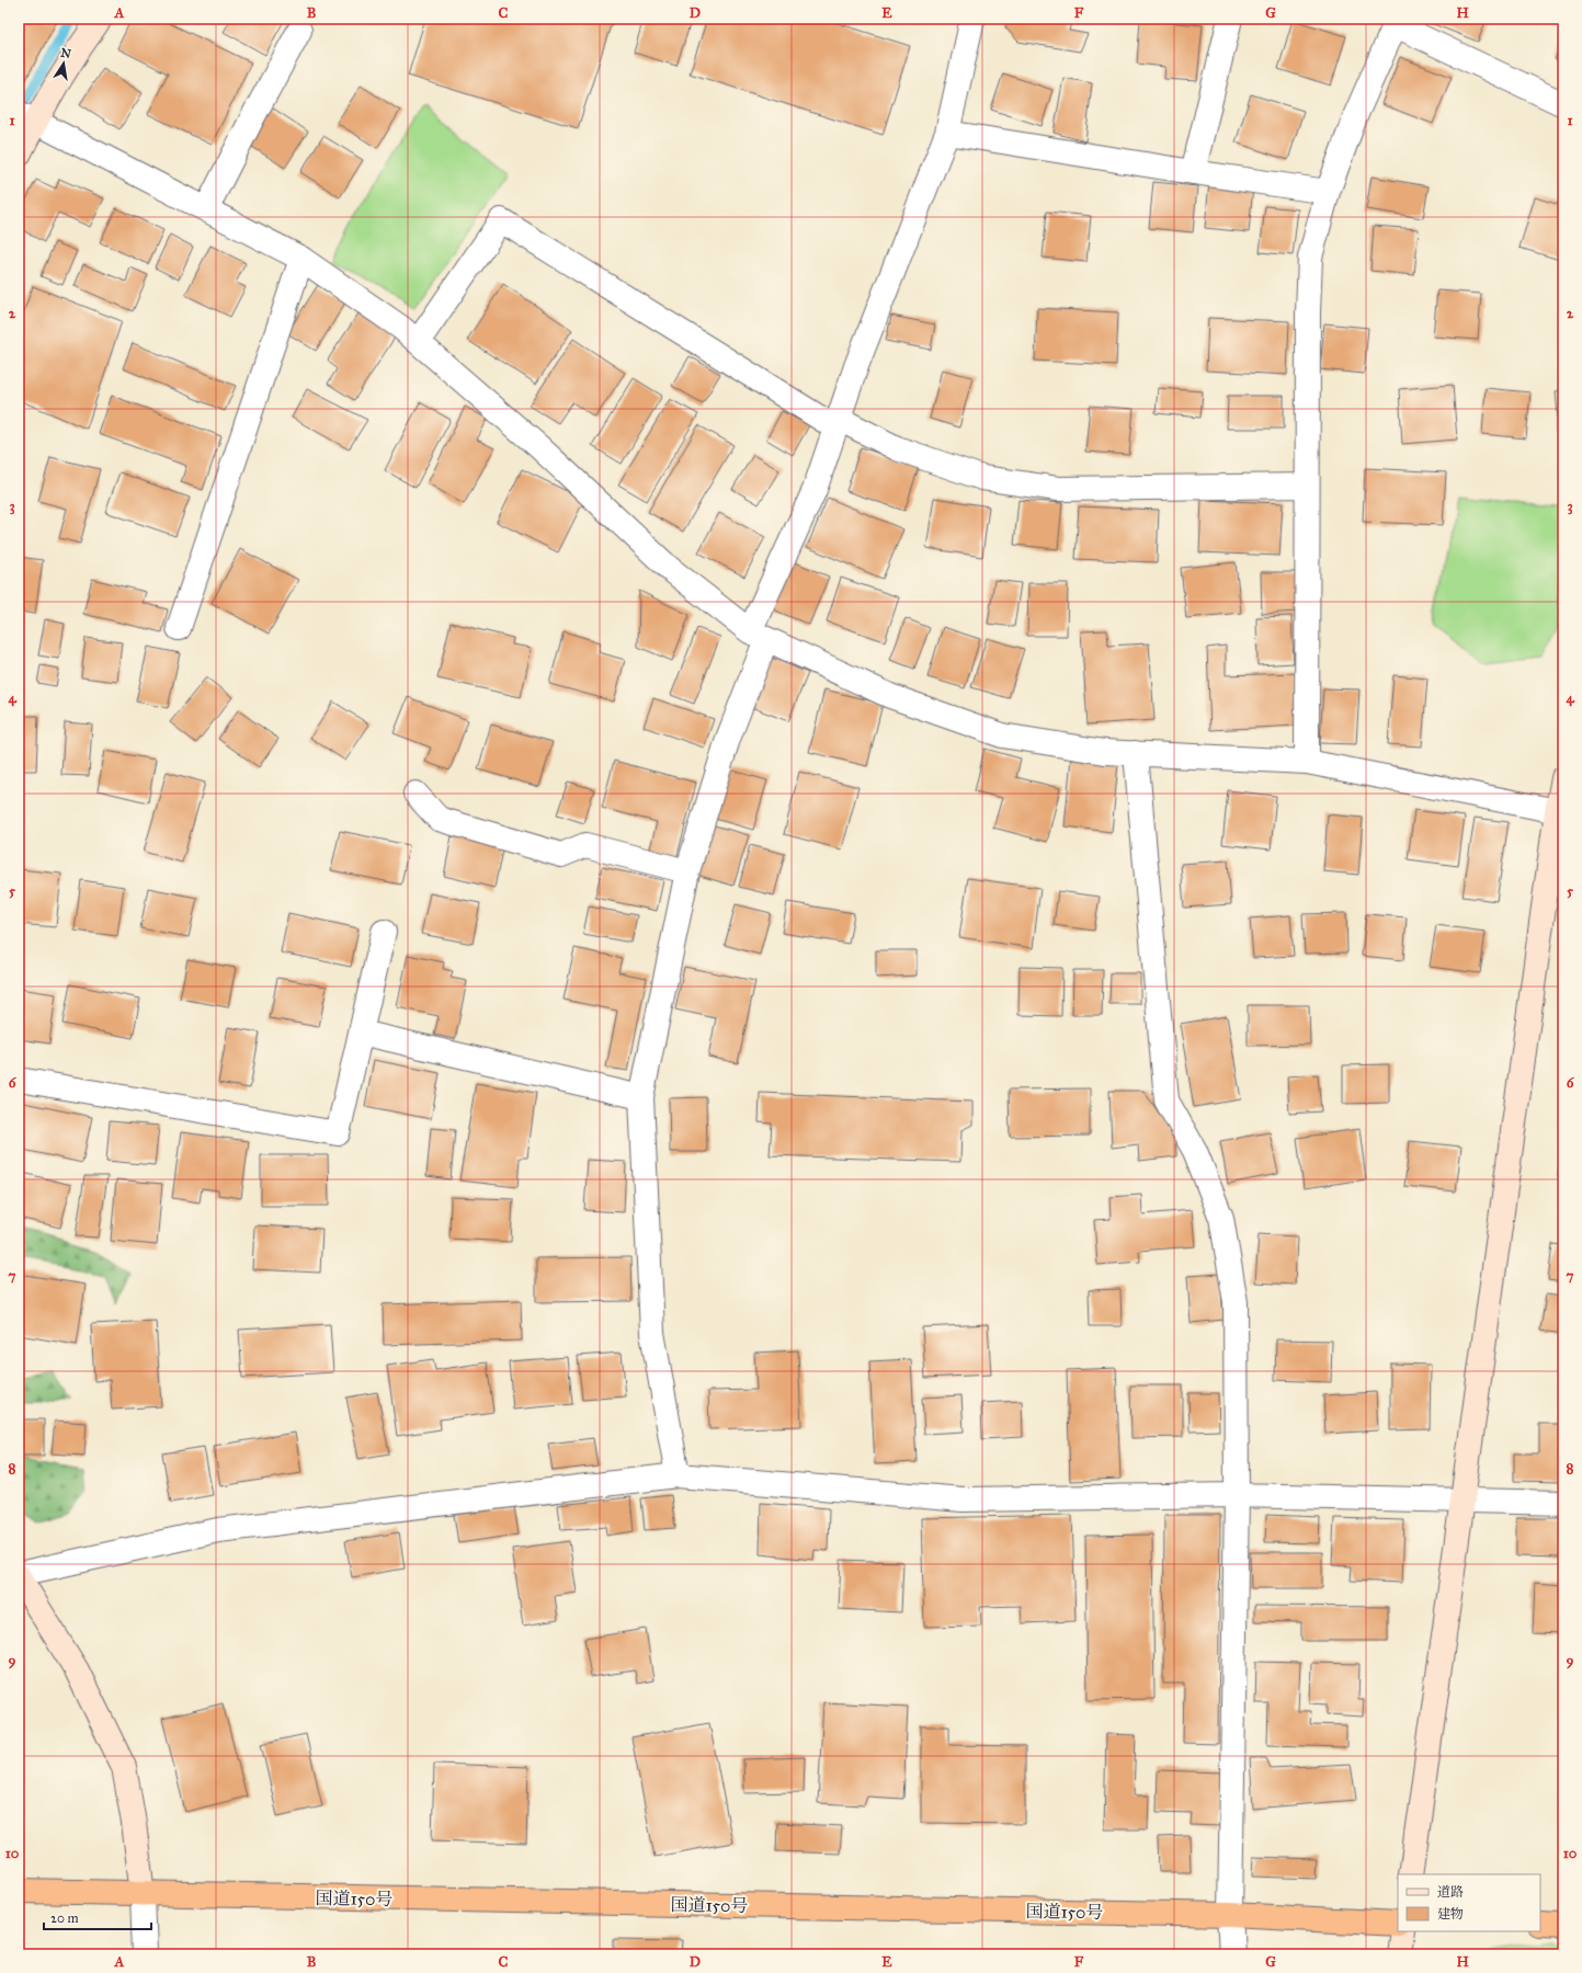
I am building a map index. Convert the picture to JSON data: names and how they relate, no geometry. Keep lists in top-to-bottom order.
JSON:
{
  "streets": {
    "highway": ["国道150号"]
  },
  "legend": ["道路", "建物"],
  "scale_bar": "20 m",
  "north": "top",
  "grid": {
    "columns": [
      "A",
      "B",
      "C",
      "D",
      "E",
      "F",
      "G",
      "H"
    ],
    "rows": [
      "1",
      "2",
      "3",
      "4",
      "5",
      "6",
      "7",
      "8",
      "9",
      "10"
    ]
  }
}
